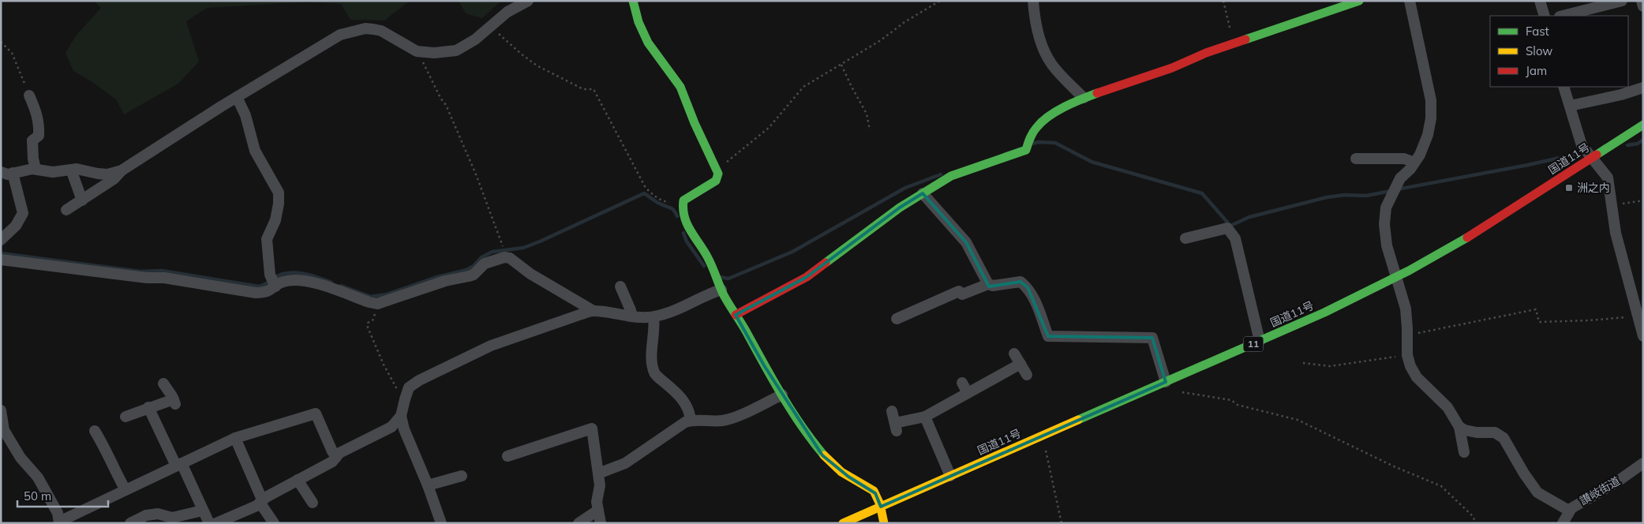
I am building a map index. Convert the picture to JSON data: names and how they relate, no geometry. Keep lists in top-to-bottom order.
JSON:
{
  "streets": {
    "main road": ["国道11号", "11"],
    "street": ["讃岐街道"]
  },
  "places": {
    "transit": ["洲之内"]
  },
  "legend": ["Fast", "Slow", "Jam"],
  "scale_bar": "50 m"
}
